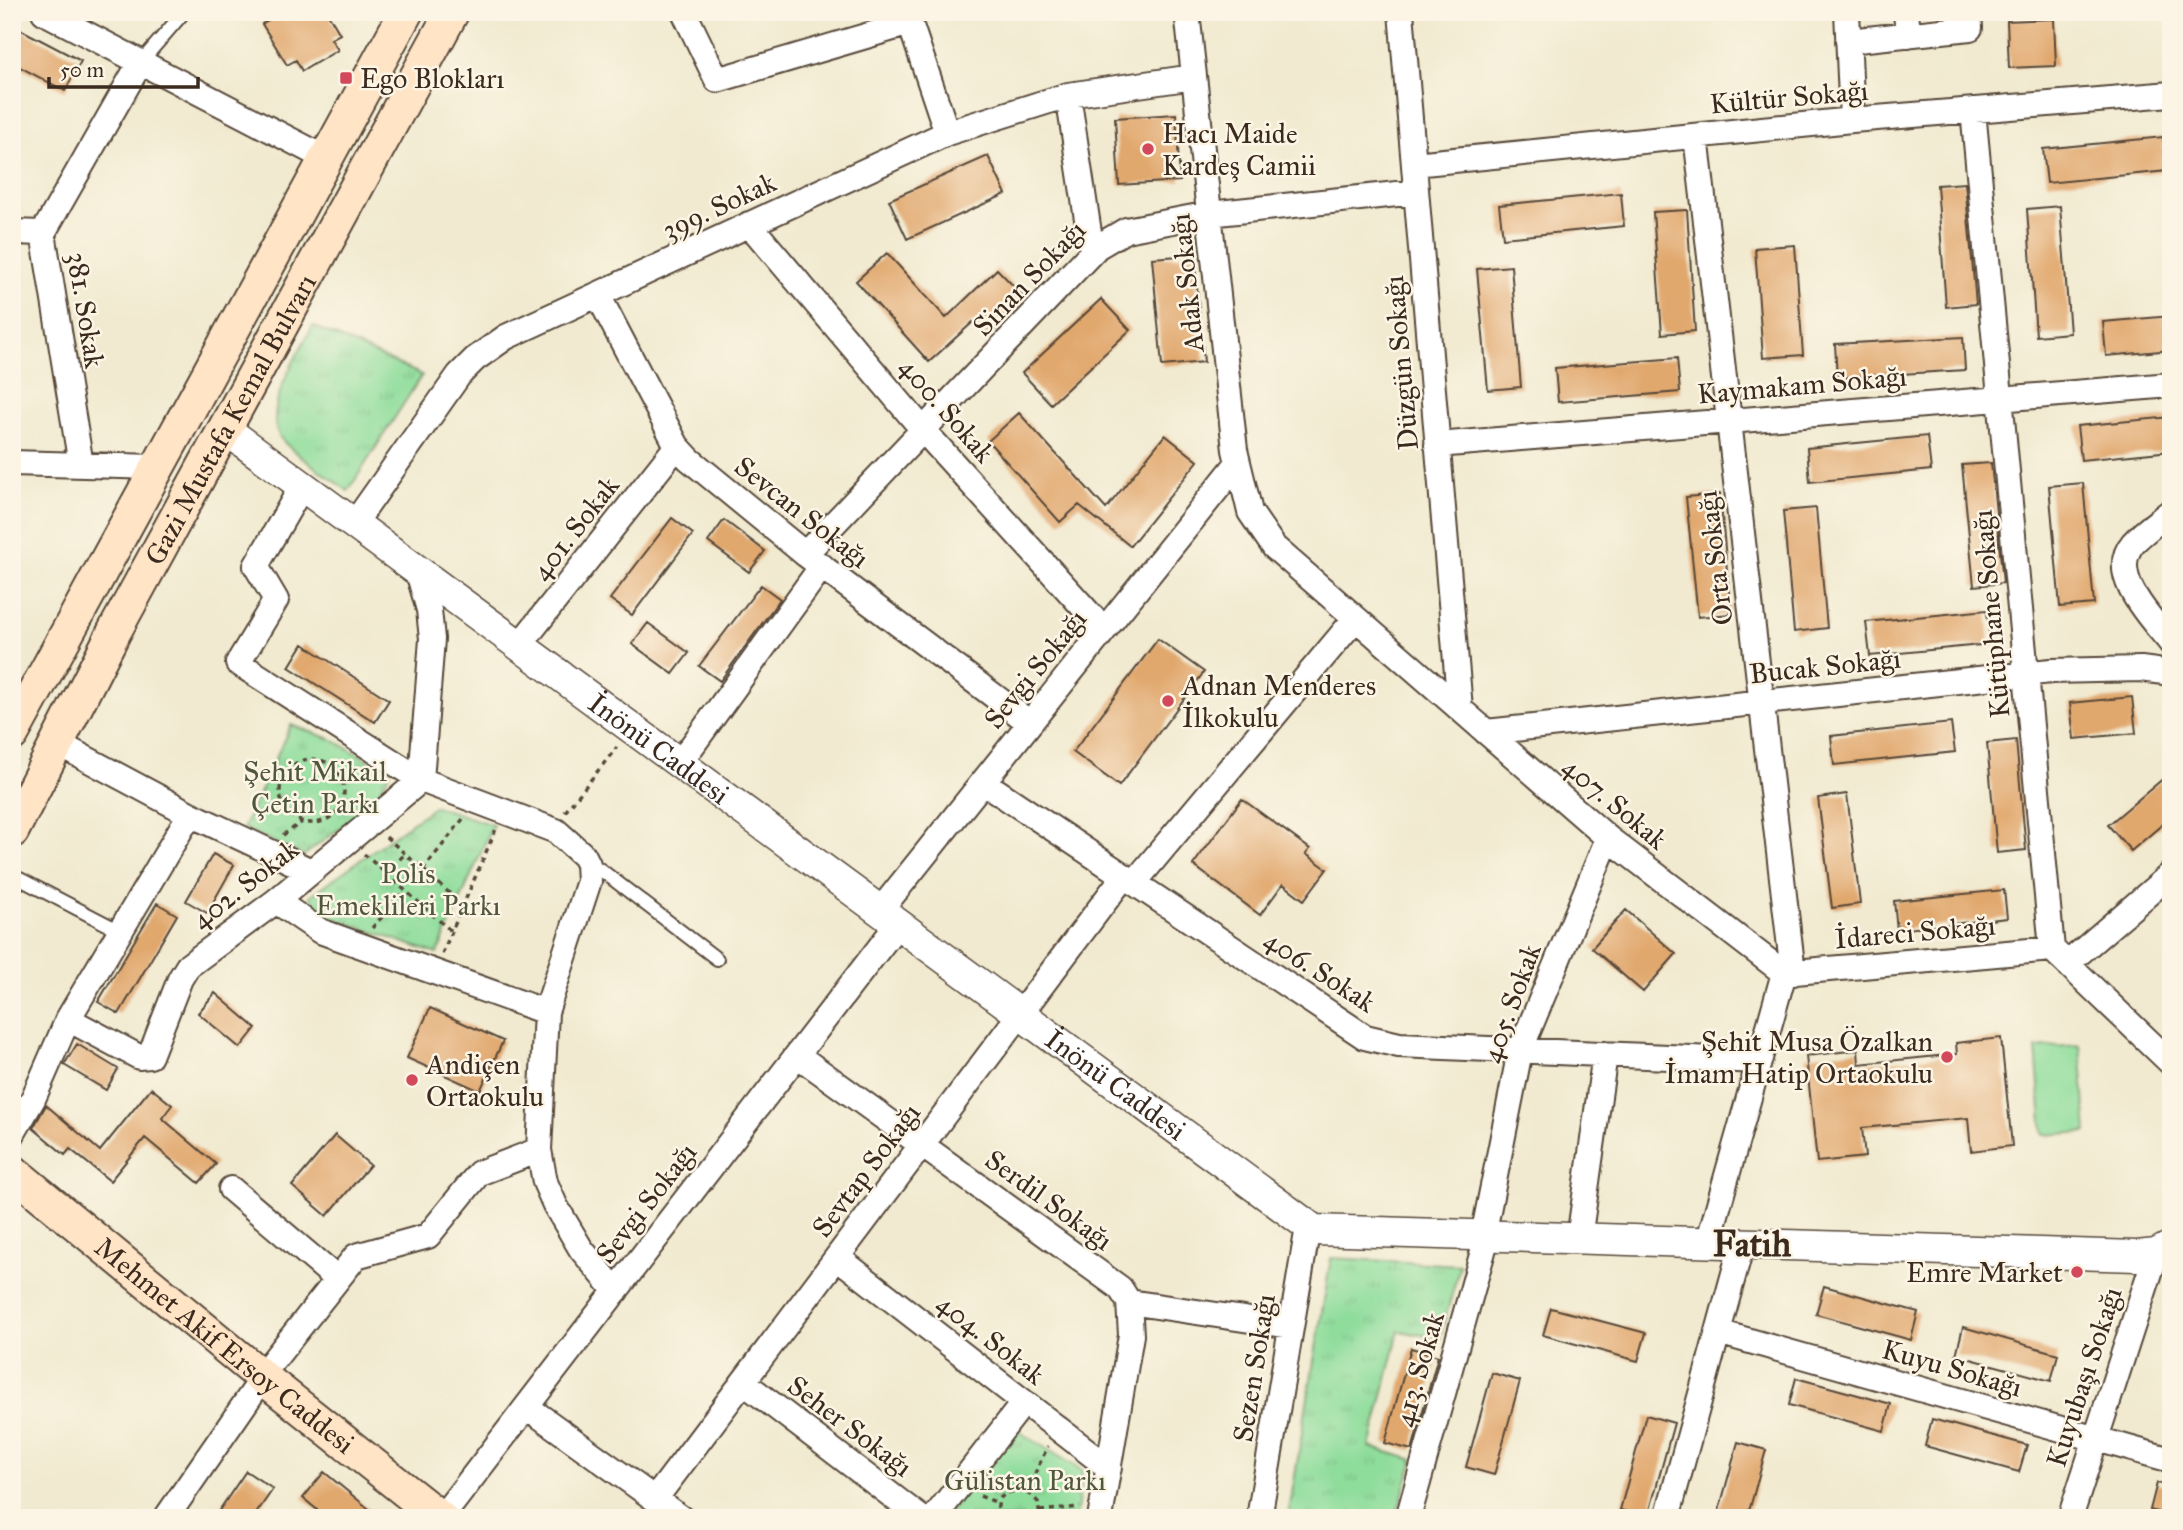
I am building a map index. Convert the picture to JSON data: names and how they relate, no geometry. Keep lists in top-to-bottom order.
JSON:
{
  "streets": {
    "main road": ["Gazi Mustafa Kemal Bulvarı", "Mehmet Akif Ersoy Caddesi"],
    "street": [
      "Kültür Sokağı",
      "399. Sokak",
      "Sinan Sokağı",
      "Adak Sokağı",
      "381. Sokak",
      "Düzgün Sokağı",
      "Kaymakam Sokağı",
      "400. Sokak",
      "Sevcan Sokağı",
      "401. Sokak",
      "Orta Sokağı",
      "Kütüphane Sokağı",
      "Bucak Sokağı",
      "Sevgi Sokağı",
      "İnönü Caddesi",
      "407. Sokak",
      "402. Sokak",
      "İdareci Sokağı",
      "406. Sokak",
      "405. Sokak",
      "Sevtap Sokağı",
      "Serdil Sokağı",
      "404. Sokak",
      "Sezen Sokağı",
      "Kuyu Sokağı",
      "413. Sokak",
      "Kuyubaşı Sokağı",
      "Seher Sokağı"
    ]
  },
  "crossings": [
    ["Kültür Sokağı", "Düzgün Sokağı"],
    ["Kültür Sokağı", "Orta Sokağı"],
    ["Kültür Sokağı", "Kütüphane Sokağı"],
    ["399. Sokak", "Adak Sokağı"],
    ["399. Sokak", "400. Sokak"],
    ["399. Sokak", "Sevcan Sokağı"],
    ["399. Sokak", "İnönü Caddesi"],
    ["Sinan Sokağı", "Adak Sokağı"],
    ["Sinan Sokağı", "Düzgün Sokağı"],
    ["Sinan Sokağı", "400. Sokak"],
    ["Sinan Sokağı", "Sevcan Sokağı"],
    ["Sinan Sokağı", "İnönü Caddesi"],
    ["Adak Sokağı", "Sevgi Sokağı"],
    ["Adak Sokağı", "407. Sokak"],
    ["Düzgün Sokağı", "Kaymakam Sokağı"],
    ["Düzgün Sokağı", "407. Sokak"],
    ["Kaymakam Sokağı", "Orta Sokağı"],
    ["Kaymakam Sokağı", "Kütüphane Sokağı"],
    ["400. Sokak", "Sevgi Sokağı"],
    ["Gazi Mustafa Kemal Bulvarı", "İnönü Caddesi"],
    ["Sevcan Sokağı", "401. Sokak"],
    ["Sevcan Sokağı", "Sevgi Sokağı"],
    ["401. Sokak", "İnönü Caddesi"],
    ["Orta Sokağı", "Bucak Sokağı"],
    ["Orta Sokağı", "407. Sokak"],
    ["Orta Sokağı", "İdareci Sokağı"],
    ["Kütüphane Sokağı", "Bucak Sokağı"],
    ["Kütüphane Sokağı", "İdareci Sokağı"],
    ["Bucak Sokağı", "407. Sokak"],
    ["Sevgi Sokağı", "İnönü Caddesi"],
    ["Sevgi Sokağı", "407. Sokak"],
    ["Sevgi Sokağı", "406. Sokak"],
    ["Sevgi Sokağı", "Serdil Sokağı"],
    ["Sevgi Sokağı", "Mehmet Akif Ersoy Caddesi"],
    ["İnönü Caddesi", "405. Sokak"],
    ["İnönü Caddesi", "Sevtap Sokağı"],
    ["İnönü Caddesi", "Sezen Sokağı"],
    ["İnönü Caddesi", "413. Sokak"],
    ["İnönü Caddesi", "Kuyubaşı Sokağı"],
    ["407. Sokak", "İdareci Sokağı"],
    ["407. Sokak", "405. Sokak"],
    ["407. Sokak", "Sevtap Sokağı"],
    ["406. Sokak", "405. Sokak"],
    ["406. Sokak", "Sevtap Sokağı"],
    ["405. Sokak", "413. Sokak"],
    ["Sevtap Sokağı", "Serdil Sokağı"],
    ["Sevtap Sokağı", "404. Sokak"],
    ["Sevtap Sokağı", "Seher Sokağı"],
    ["Kuyu Sokağı", "Kuyubaşı Sokağı"]
  ],
  "districts": ["Fatih"],
  "parks": ["Şehit Mikail Çetin Parkı", "Polis Emeklileri Parkı", "Gülistan Parkı"],
  "places": {
    "transit": ["Ego Blokları"],
    "other": [
      "Hacı Maide Kardeş Camii",
      "Adnan Menderes İlkokulu",
      "Şehit Musa Özalkan İmam Hatip Ortaokulu",
      "Andiçen Ortaokulu",
      "Emre Market"
    ]
  },
  "scale_bar": "50 m"
}
